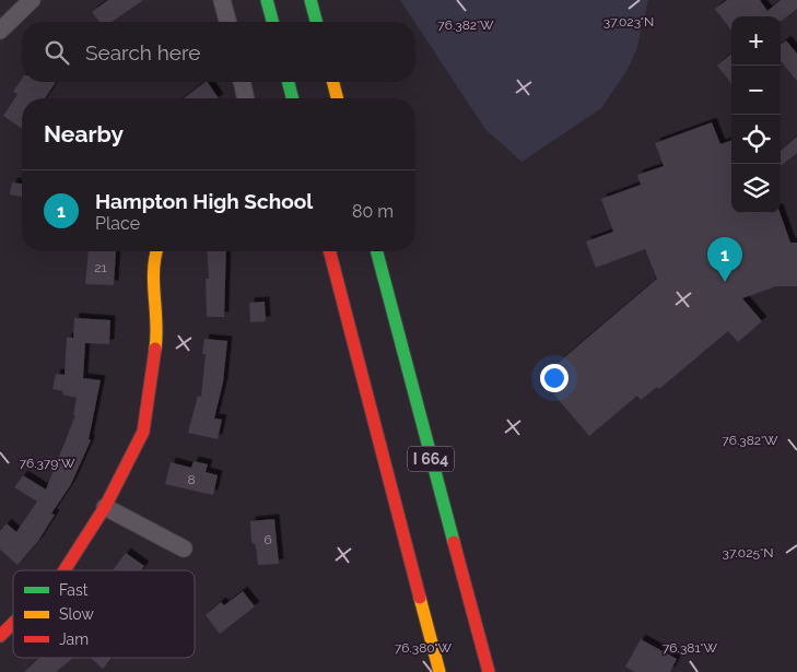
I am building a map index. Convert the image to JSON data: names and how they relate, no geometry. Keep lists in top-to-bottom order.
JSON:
{
  "streets": {
    "main road": ["I 664"]
  },
  "house_numbers": ["21", "8", "6"],
  "legend": ["Fast", "Slow", "Jam"],
  "page": {
    "map_buttons": ["+", "−"],
    "search": "Search here",
    "heading": "Nearby",
    "list": [
      {
        "mark": "1",
        "name": "Hampton High School",
        "note": "Place",
        "value": "80 m"
      }
    ],
    "pins": "1"
  },
  "coordinates": [
    "37.023°N",
    "76.382°W",
    "76.379°W",
    "37.025°N",
    "76.380°W",
    "76.381°W"
  ]
}
